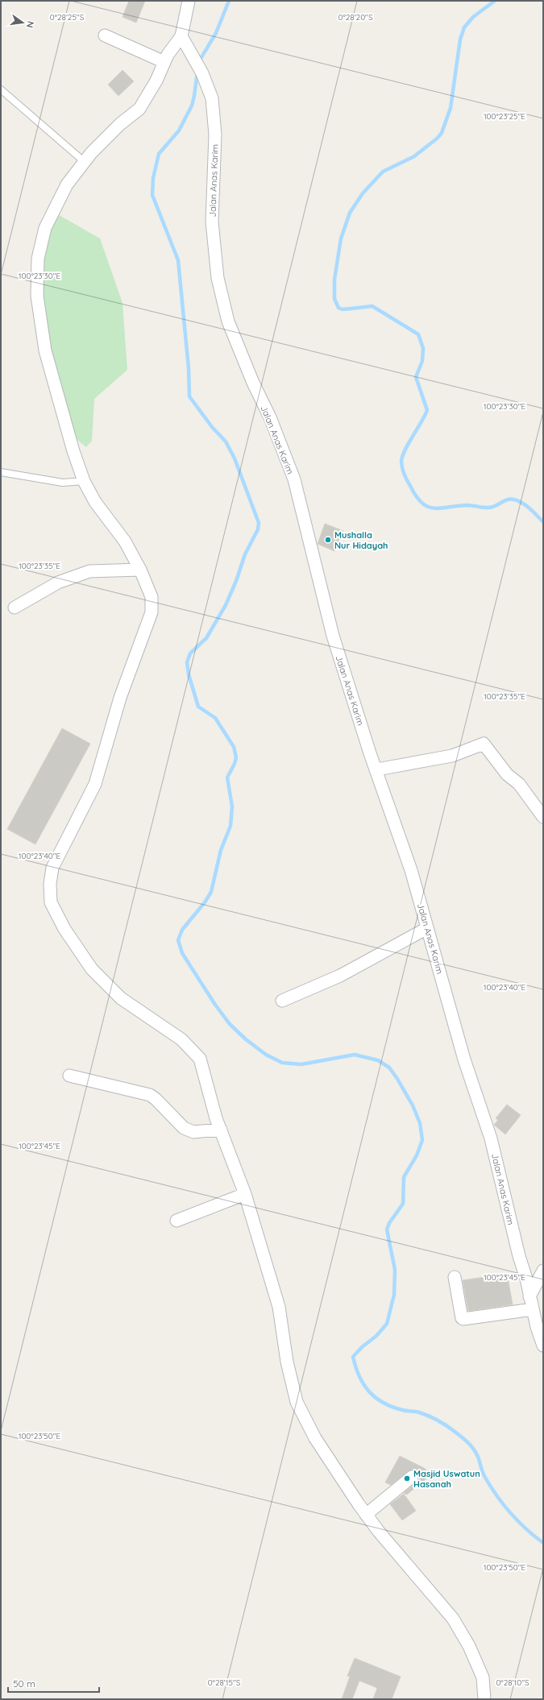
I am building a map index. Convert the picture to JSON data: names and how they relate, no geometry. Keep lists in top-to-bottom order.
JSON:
{
  "streets": {
    "street": ["Jalan Anas Karim"]
  },
  "places": ["Mushalla Nur Hidayah", "Masjid Uswatun Hasanah"],
  "scale_bar": "50 m",
  "north": "right",
  "coordinates": [
    "0°28'25\"S",
    "0°28'20\"S",
    "100°23'25\"E",
    "100°23'30\"E",
    "100°23'35\"E",
    "100°23'40\"E",
    "100°23'45\"E",
    "100°23'50\"E",
    "0°28'15\"S",
    "0°28'10\"S"
  ]
}
